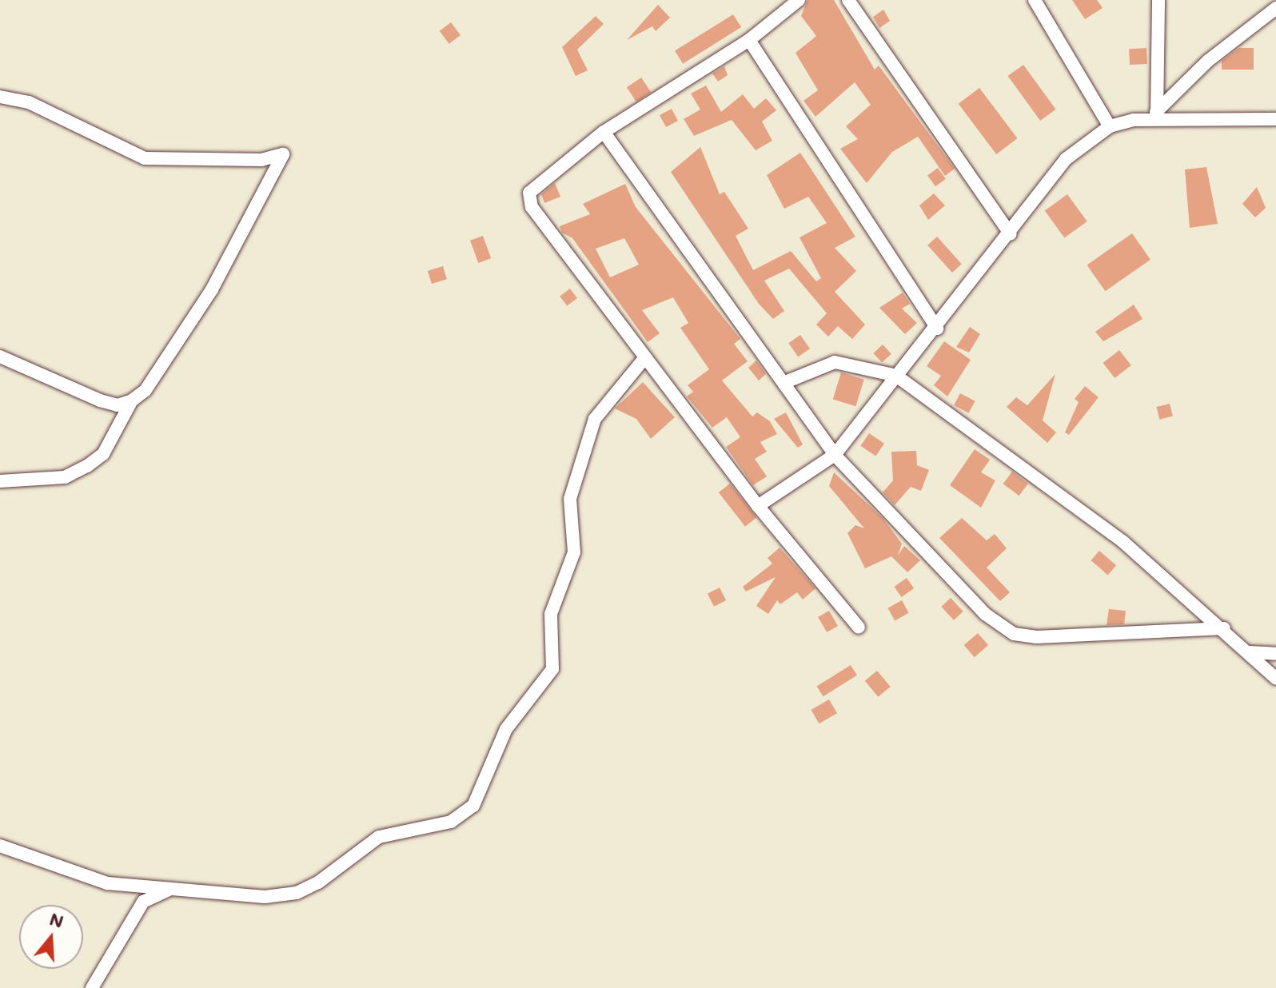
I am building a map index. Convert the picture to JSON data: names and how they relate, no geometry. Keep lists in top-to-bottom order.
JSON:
{
  "north": "top"
}
